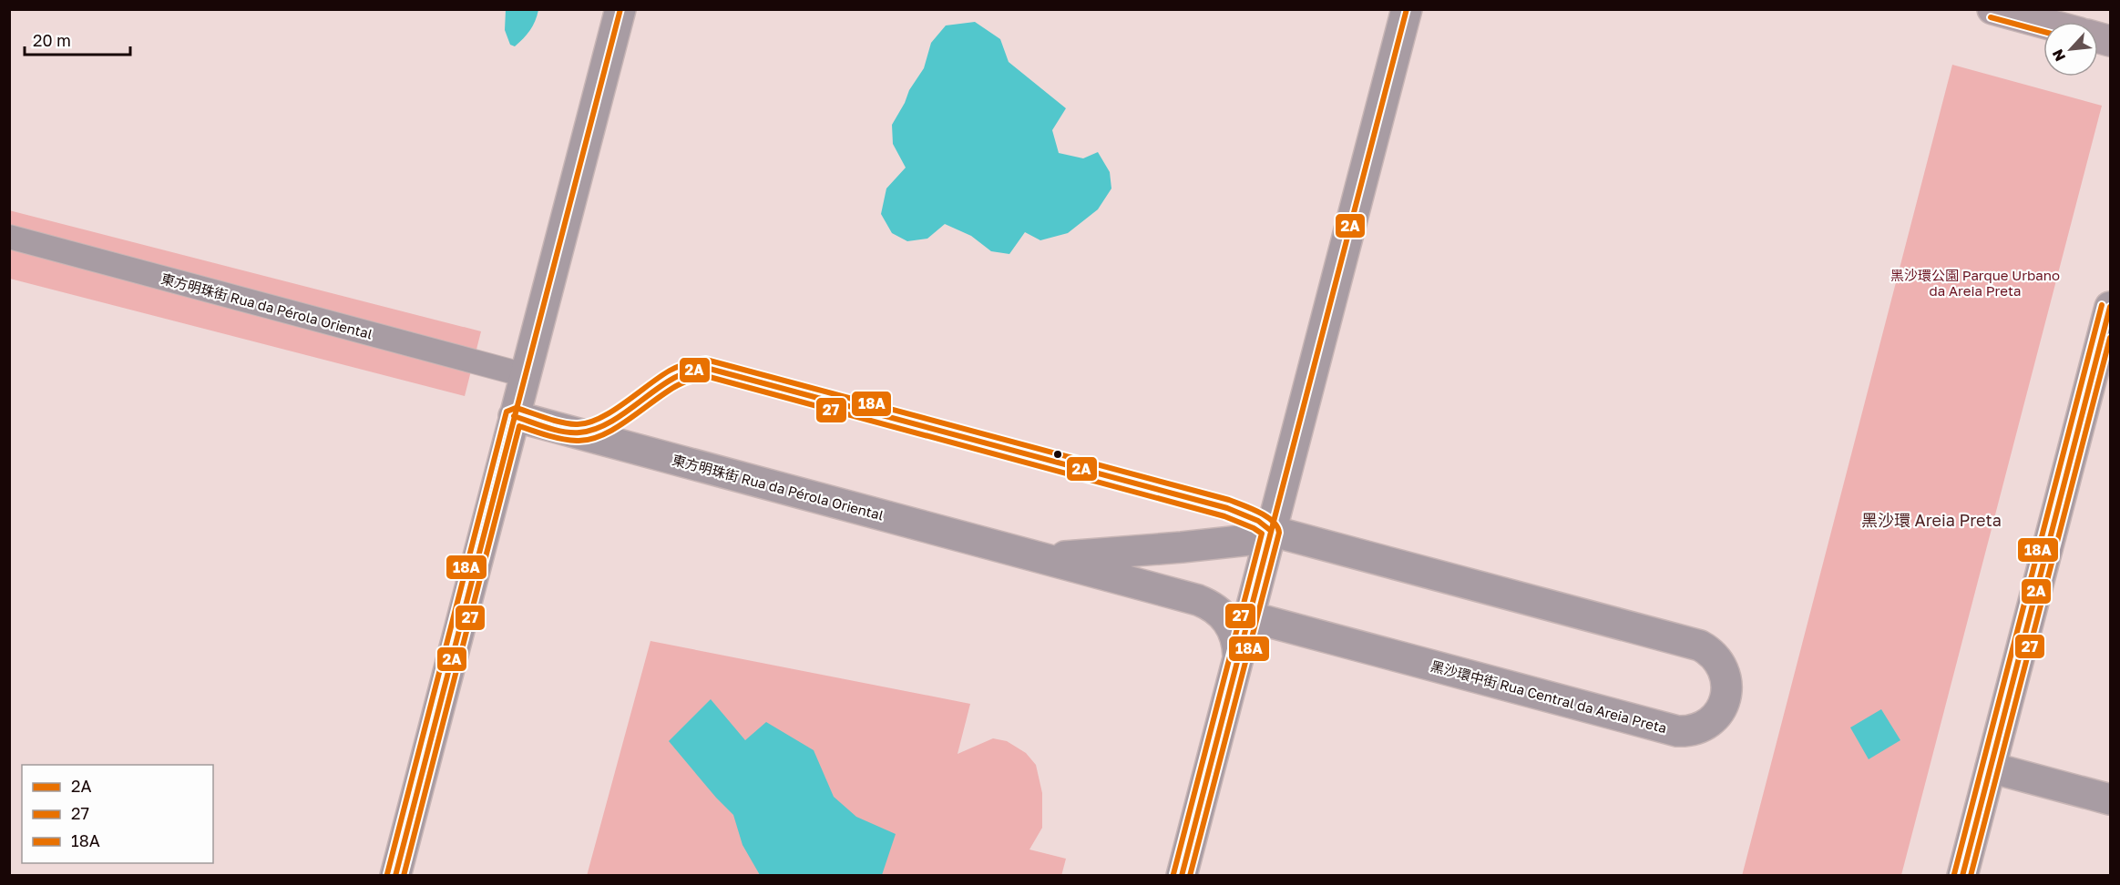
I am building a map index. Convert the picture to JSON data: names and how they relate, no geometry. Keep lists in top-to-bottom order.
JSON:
{
  "streets": {
    "street": ["東方明珠街 Rua da Pérola Oriental", "黑沙環中街 Rua Central da Areia Preta"]
  },
  "crossings": [
    ["東方明珠街 Rua da Pérola Oriental", "黑沙環中街 Rua Central da Areia Preta"]
  ],
  "districts": ["黑沙環 Areia Preta"],
  "parks": ["黑沙環公園 Parque Urbano da Areia Preta"],
  "lines": ["transit line 2A", "transit line 27", "transit line 18A"],
  "legend": ["2A", "27", "18A"],
  "scale_bar": "20 m",
  "north": "bottom left"
}
